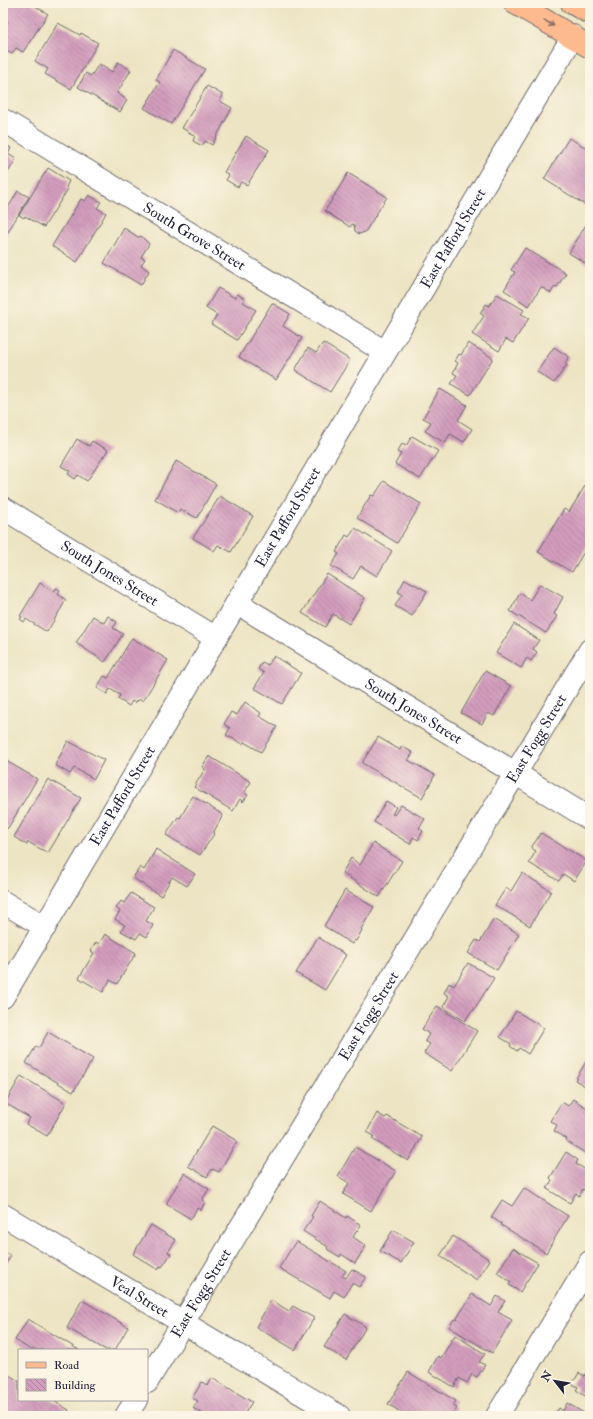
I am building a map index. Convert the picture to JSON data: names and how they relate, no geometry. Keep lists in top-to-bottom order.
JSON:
{
  "streets": {
    "street": [
      "South Grove Street",
      "East Pafford Street",
      "South Jones Street",
      "East Fogg Street",
      "Veal Street"
    ]
  },
  "crossings": [
    ["South Grove Street", "East Pafford Street"],
    ["East Pafford Street", "South Jones Street"],
    ["South Jones Street", "East Fogg Street"],
    ["East Fogg Street", "Veal Street"]
  ],
  "legend": ["Road", "Building"],
  "north": "top left"
}
